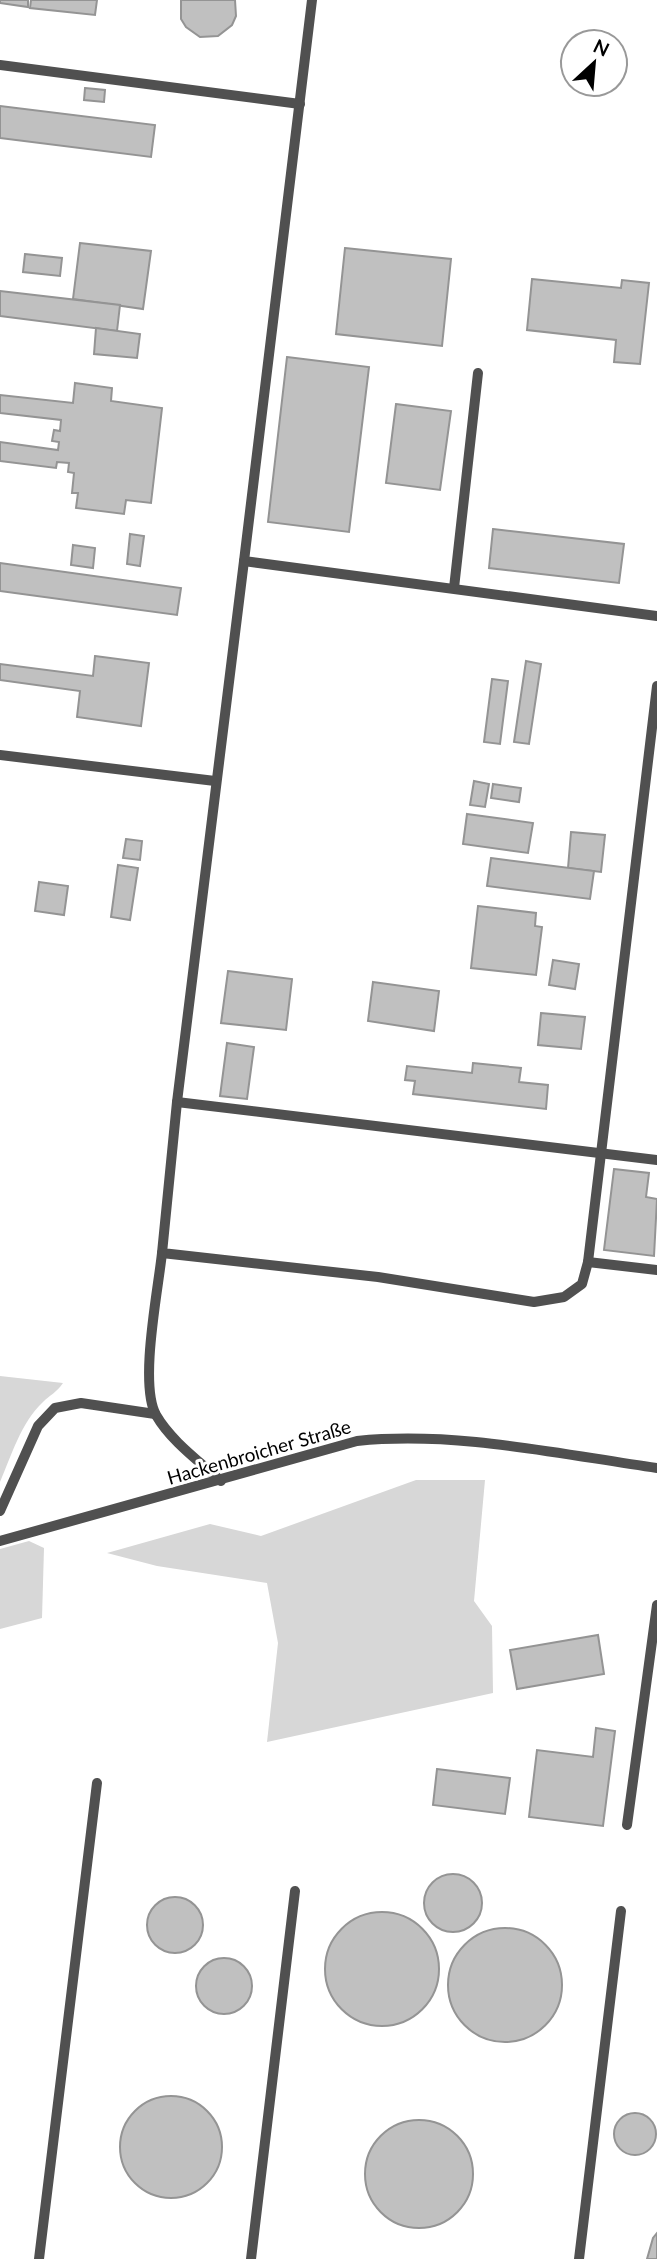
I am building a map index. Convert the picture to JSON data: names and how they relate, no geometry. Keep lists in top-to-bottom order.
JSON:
{
  "streets": {
    "lane": ["Hackenbroicher Straße"]
  },
  "north": "top right"
}
